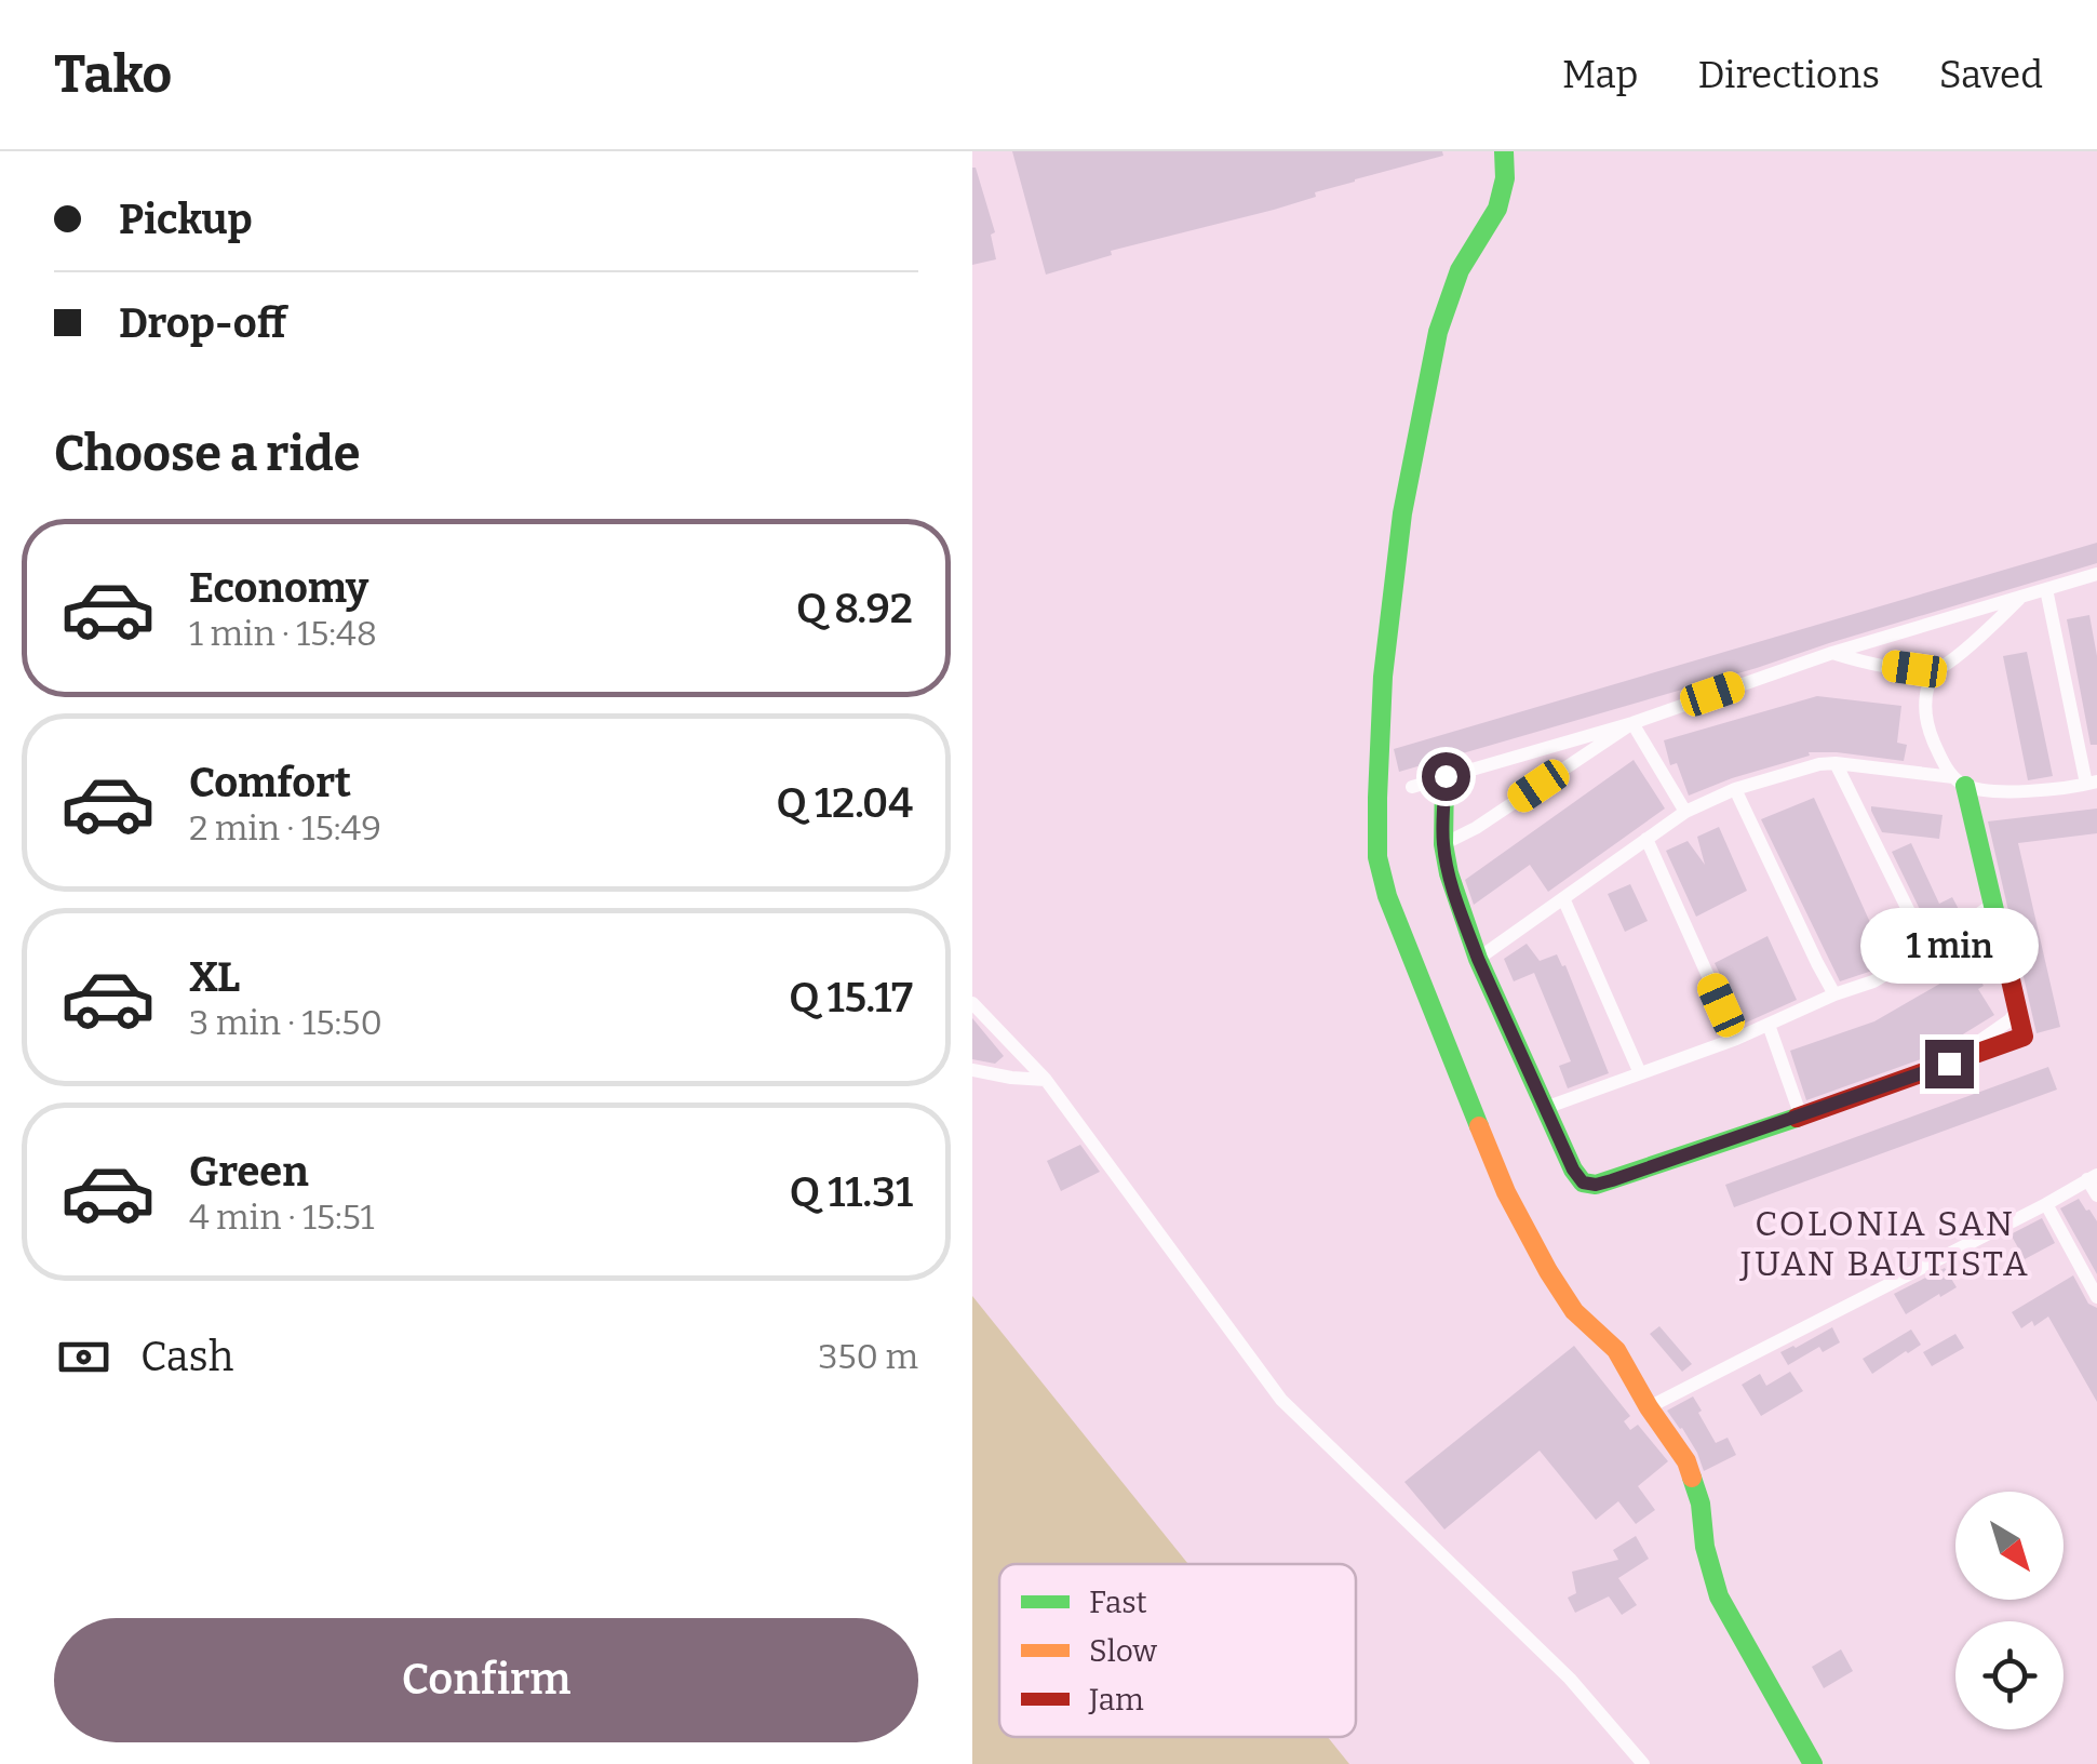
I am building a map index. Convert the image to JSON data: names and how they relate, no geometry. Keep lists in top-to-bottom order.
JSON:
{
  "districts": ["COLONIA SAN JUAN BAUTISTA"],
  "legend": ["Fast", "Slow", "Jam"],
  "north": "bottom right",
  "page": {
    "header": "Tako",
    "nav": ["Map", "Directions", "Saved"],
    "banner": ["Pickup", "Drop-off"],
    "heading": "Choose a ride",
    "list": [
      {
        "name": "Economy",
        "note": "1 min · 15:48",
        "value": "Q 8.92"
      },
      {
        "name": "Comfort",
        "note": "2 min · 15:49",
        "value": "Q 12.04"
      },
      {
        "name": "XL",
        "note": "3 min · 15:50",
        "value": "Q 15.17"
      },
      {
        "name": "Green",
        "note": "4 min · 15:51",
        "value": "Q 11.31"
      }
    ],
    "bubble": "1 min",
    "pay": ["Cash", "350 m"],
    "buttons": "Confirm"
  }
}
